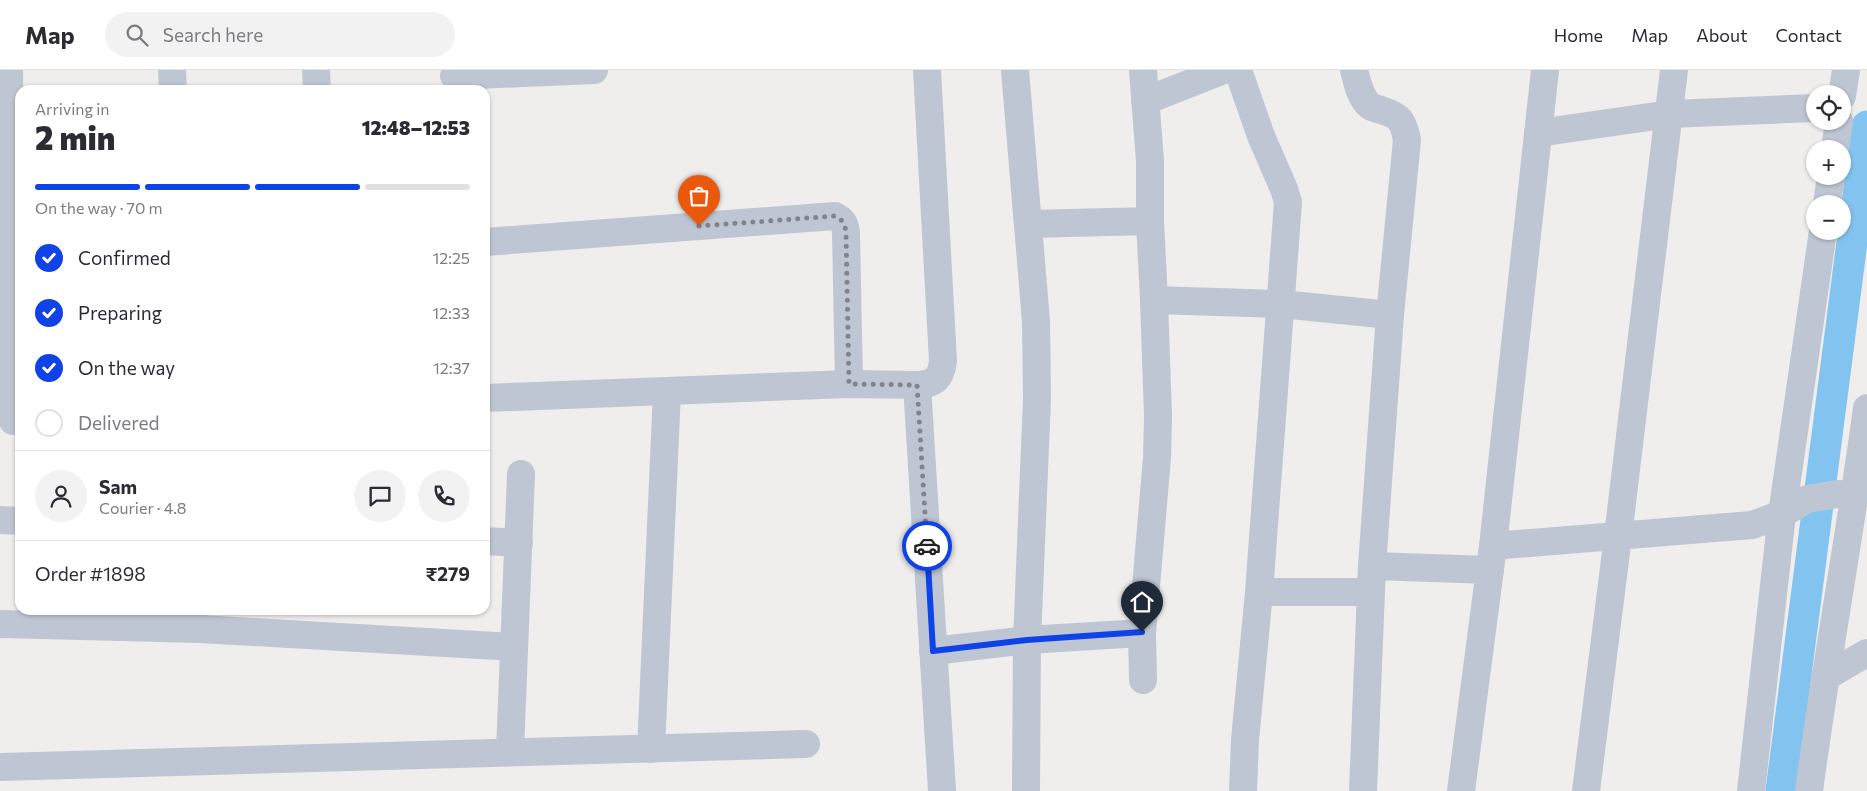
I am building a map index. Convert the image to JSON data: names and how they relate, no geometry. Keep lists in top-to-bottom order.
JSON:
{
  "page": {
    "header": "Map",
    "search": "Search here",
    "nav": [
      "Home",
      "Map",
      "About",
      "Contact"
    ],
    "map_buttons": ["+", "−"],
    "heading": ["2 min", "Arriving in", "12:48–12:53"],
    "panel": [
      "Sam",
      "Courier · 4.8",
      "Order #1898",
      "₹279"
    ],
    "bar": "On the way · 70 m",
    "list": [
      ["Confirmed", "12:25"],
      ["Preparing", "12:33"],
      ["On the way", "12:37"],
      "Delivered"
    ]
  }
}
